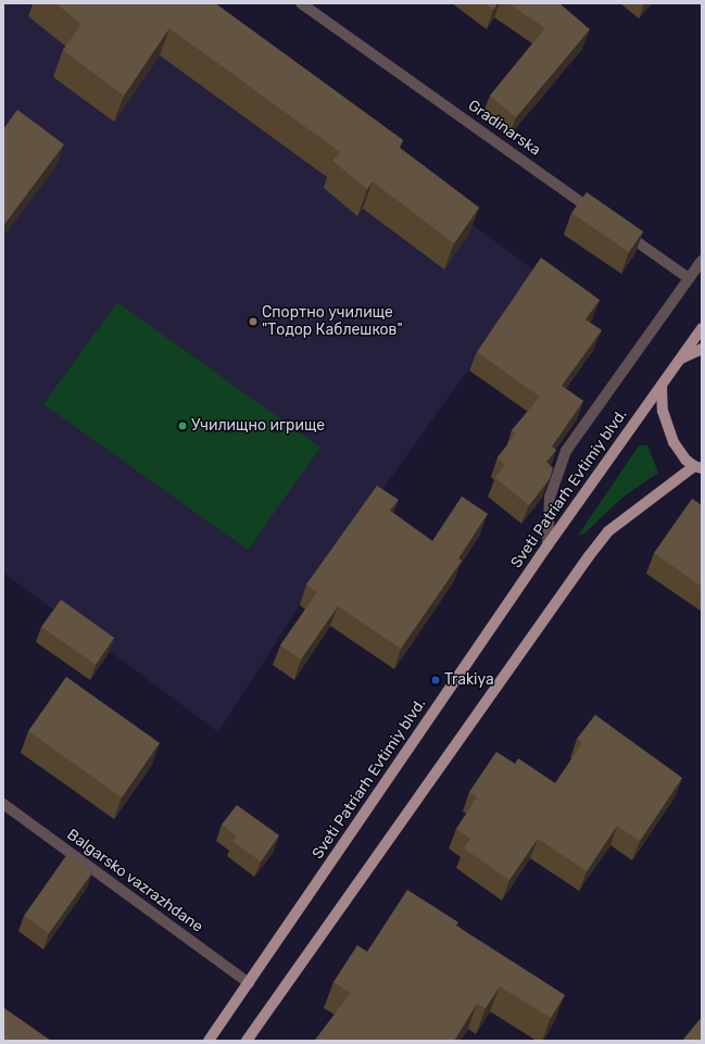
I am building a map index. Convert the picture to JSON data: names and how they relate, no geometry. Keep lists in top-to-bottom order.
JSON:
{
  "streets": {
    "main road": ["Sveti Patriarh Evtimiy blvd."],
    "street": ["Gradinarska", "Balgarsko vazrazhdane"]
  },
  "crossings": [
    ["Sveti Patriarh Evtimiy blvd.", "Balgarsko vazrazhdane"]
  ],
  "places": ["Спортно училище \"Тодор Каблешков\"", "Училищно игрище", "Trakiya"]
}
